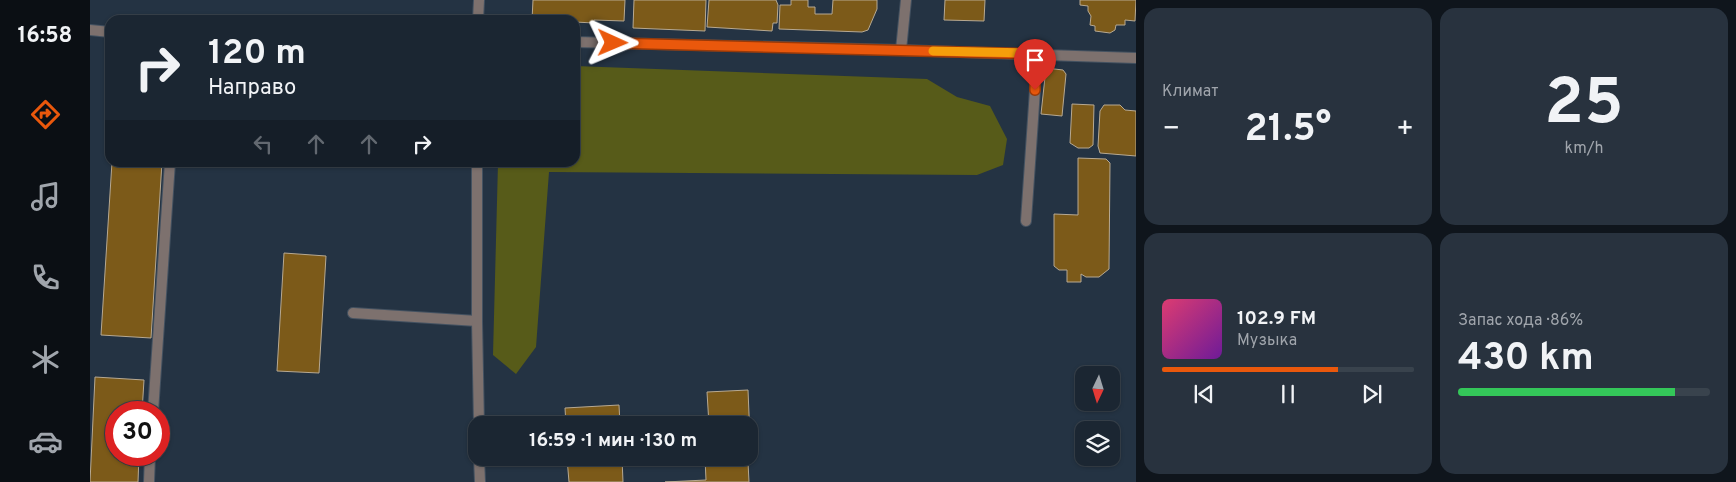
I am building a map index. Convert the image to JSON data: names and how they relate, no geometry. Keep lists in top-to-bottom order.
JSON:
{
  "north": "bottom",
  "page": {
    "tabs": "16:58",
    "tile": [
      "Климат",
      ["25", "km/h"],
      ["Запас хода · 86%", "430 km"]
    ],
    "turn": ["120 m", "Направо"],
    "heat": ["−", "21.5°", "+"],
    "song": ["102.9 FM", "Музыка"],
    "limit": "30",
    "trip": "16:59 · 1 мин · 130 m"
  }
}
